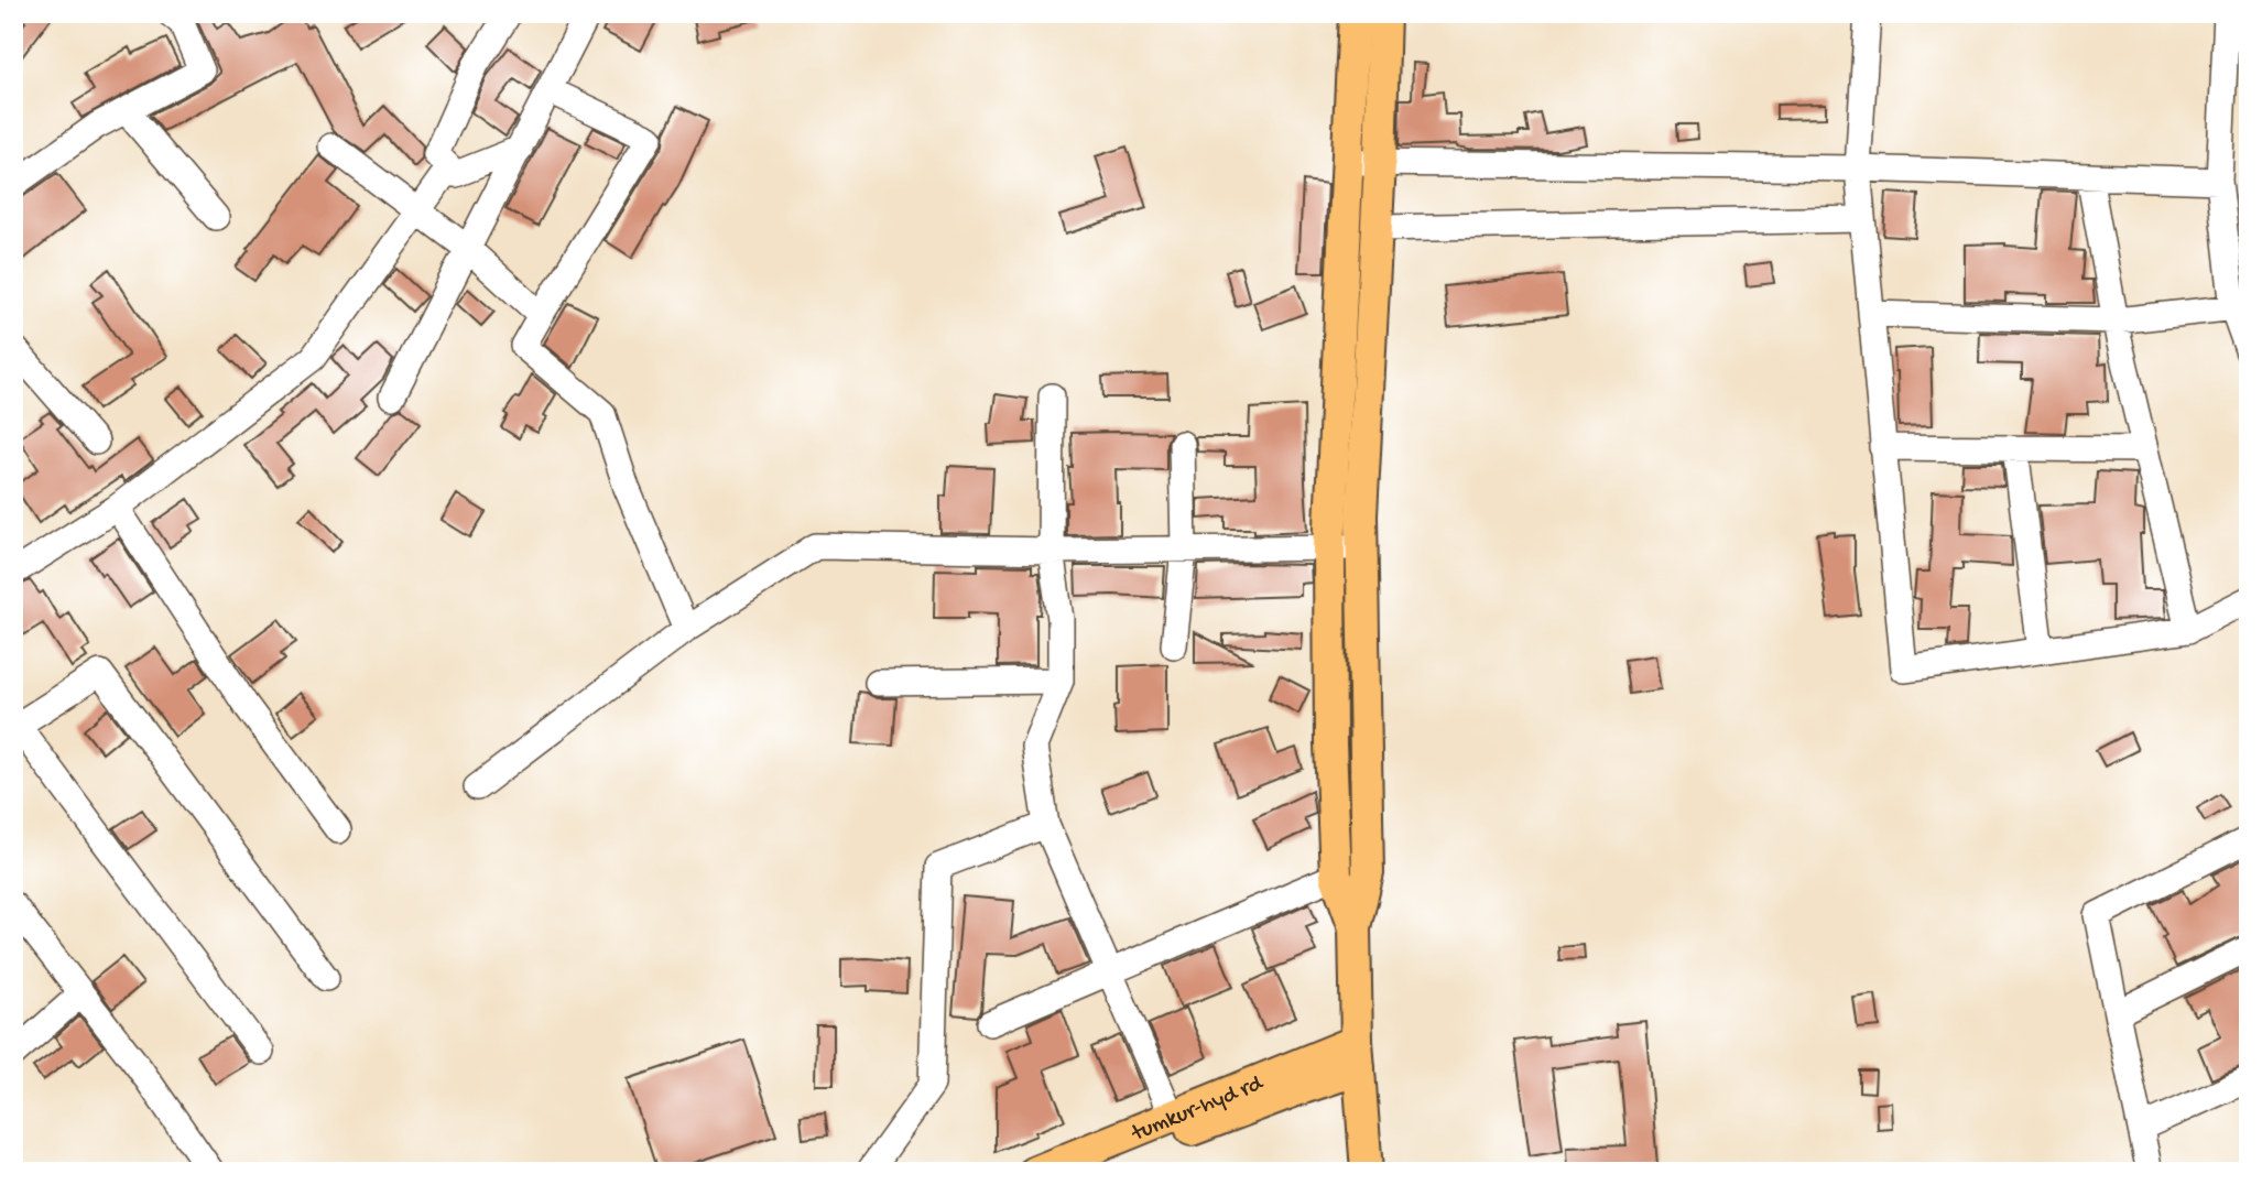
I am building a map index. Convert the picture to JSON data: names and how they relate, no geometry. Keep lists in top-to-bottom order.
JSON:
{
  "streets": {
    "main road": ["tumkur-hyd rd"]
  }
}
